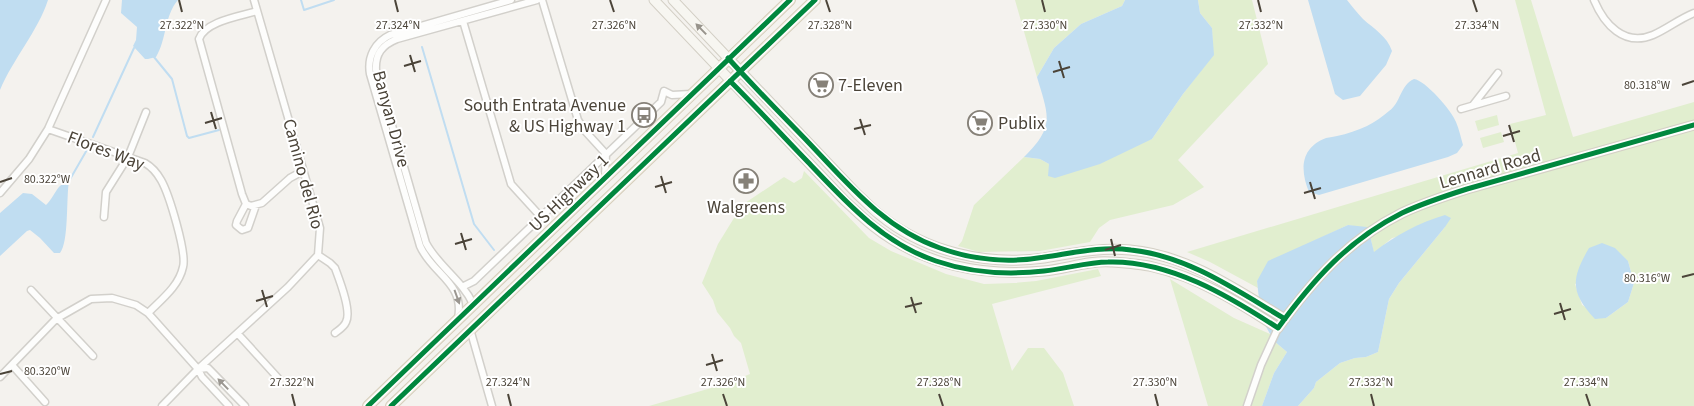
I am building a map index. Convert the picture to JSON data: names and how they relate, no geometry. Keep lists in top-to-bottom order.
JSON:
{
  "streets": {
    "main road": ["US Highway 1"],
    "street": [
      "Banyan Drive",
      "Flores Way",
      "Lennard Road",
      "Camino del Rio"
    ]
  },
  "crossings": [
    ["Banyan Drive", "US Highway 1"]
  ],
  "places": {
    "supermarket": ["7-Eleven", "Publix"],
    "bus stop": ["South Entrata Avenue & US Highway 1"],
    "pharmacy": ["Walgreens"]
  },
  "coordinates": [
    "27.322°N",
    "27.324°N",
    "27.326°N",
    "27.328°N",
    "27.330°N",
    "27.332°N",
    "27.334°N",
    "80.318°W",
    "80.322°W",
    "80.316°W",
    "80.320°W"
  ]
}
